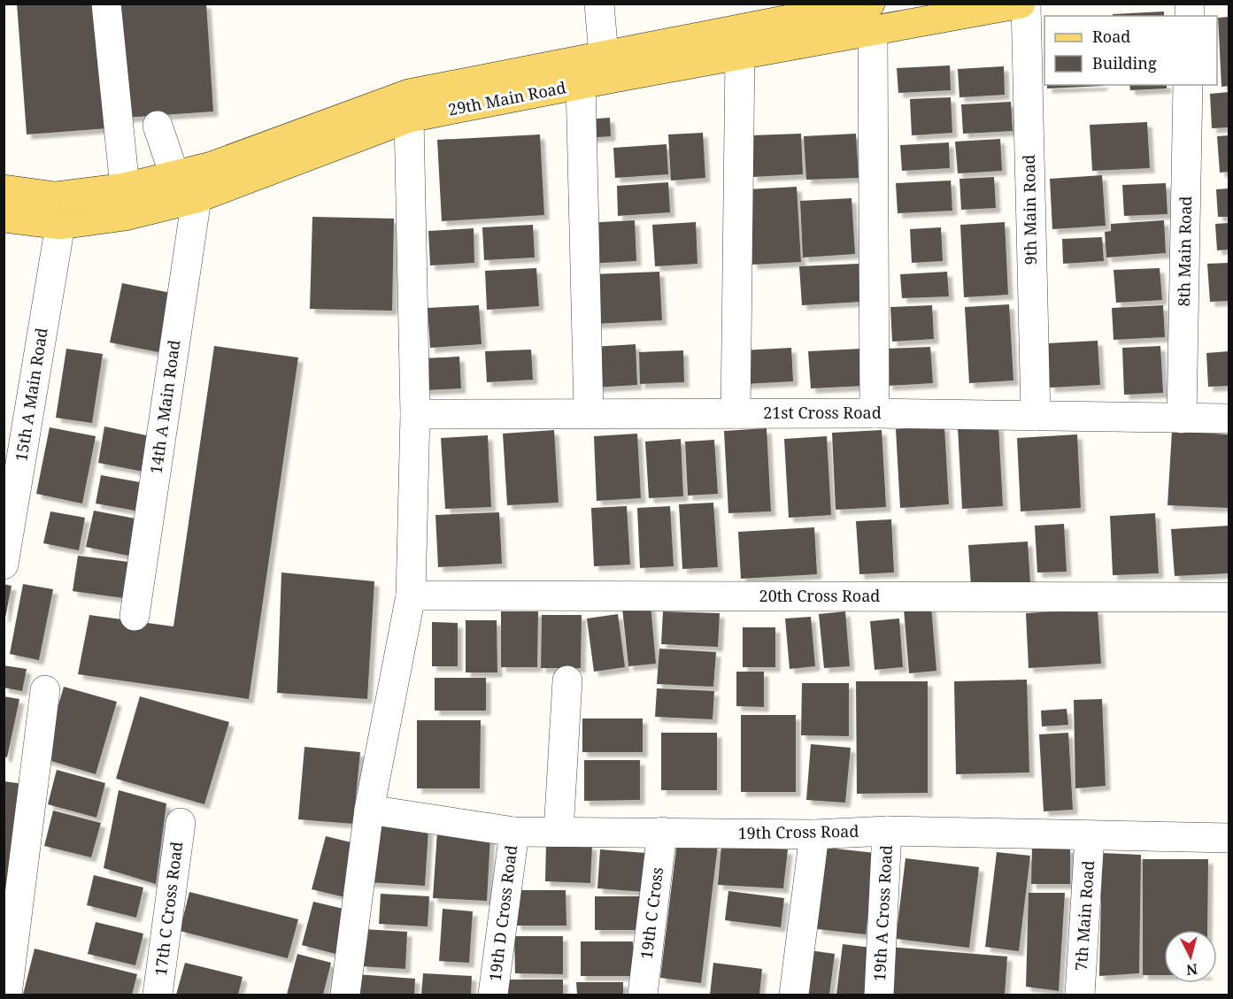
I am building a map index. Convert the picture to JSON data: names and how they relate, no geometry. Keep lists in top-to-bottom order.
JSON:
{
  "streets": {
    "main road": ["29th Main Road"],
    "street": [
      "9th Main Road",
      "8th Main Road",
      "15th A Main Road",
      "14th A Main Road",
      "21st Cross Road",
      "20th Cross Road",
      "19th Cross Road",
      "17th C Cross Road",
      "19th D Cross Road",
      "19th C Cross",
      "19th A Cross Road",
      "7th Main Road"
    ]
  },
  "crossings": [
    ["29th Main Road", "15th A Main Road"],
    ["29th Main Road", "14th A Main Road"],
    ["9th Main Road", "21st Cross Road"],
    ["8th Main Road", "21st Cross Road"],
    ["19th Cross Road", "19th D Cross Road"],
    ["19th Cross Road", "19th C Cross"],
    ["19th Cross Road", "19th A Cross Road"],
    ["19th Cross Road", "7th Main Road"]
  ],
  "legend": ["Road", "Building"],
  "north": "bottom"
}
